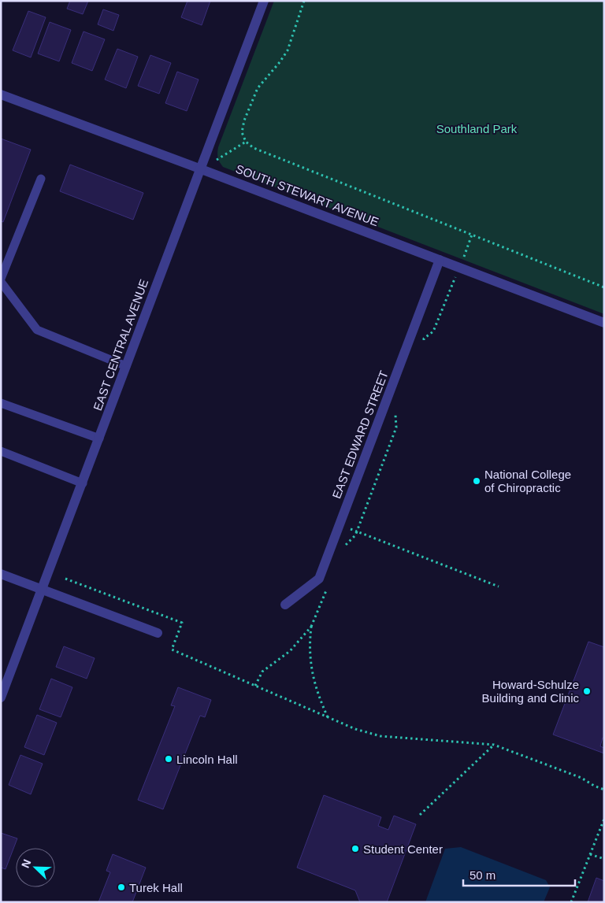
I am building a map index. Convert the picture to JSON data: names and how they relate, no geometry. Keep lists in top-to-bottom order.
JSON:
{
  "streets": {
    "street": ["SOUTH STEWART AVENUE", "EAST CENTRAL AVENUE", "EAST EDWARD STREET"]
  },
  "crossings": [
    ["SOUTH STEWART AVENUE", "EAST CENTRAL AVENUE"],
    ["SOUTH STEWART AVENUE", "EAST EDWARD STREET"]
  ],
  "parks": ["Southland Park"],
  "places": [
    "National College of Chiropractic",
    "Howard-Schulze Building and Clinic",
    "Lincoln Hall",
    "Student Center",
    "Turek Hall"
  ],
  "scale_bar": "50 m",
  "north": "top left"
}
